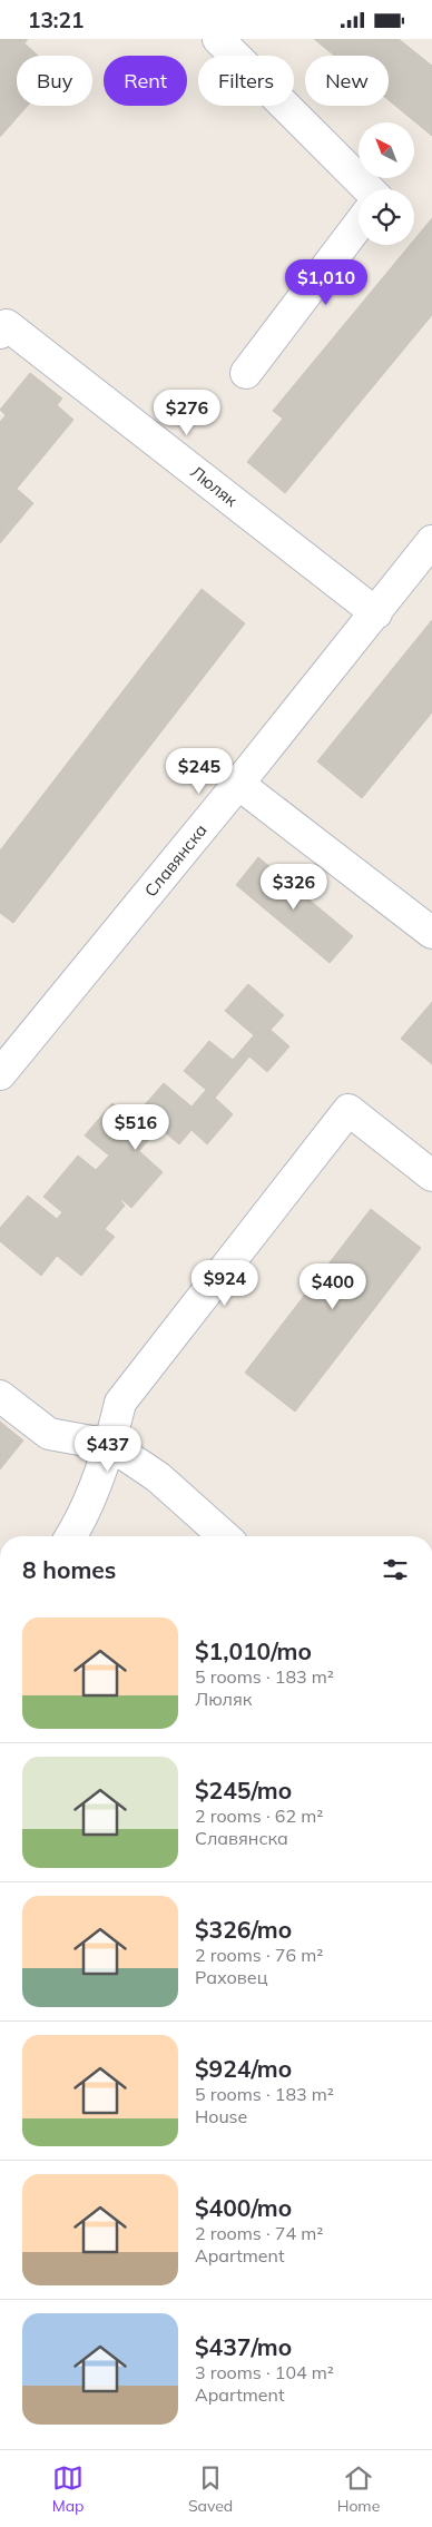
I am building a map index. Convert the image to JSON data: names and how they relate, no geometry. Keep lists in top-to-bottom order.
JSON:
{
  "streets": {
    "street": ["Люляк", "Славянска"]
  },
  "crossings": [
    ["Люляк", "Славянска"]
  ],
  "north": "top left",
  "page": {
    "status": "13:21",
    "chip": [
      "Buy",
      "Rent",
      "Filters",
      "New"
    ],
    "price": [
      "$1,010",
      "$276",
      "$245",
      "$326",
      "$516",
      "$924",
      "$400",
      "$437"
    ],
    "heading": "8 homes",
    "list": [
      {
        "name": "$1,010/mo",
        "note": "5 rooms · 183 m² · Люляк"
      },
      {
        "name": "$245/mo",
        "note": "2 rooms · 62 m² · Славянска"
      },
      {
        "name": "$326/mo",
        "note": "2 rooms · 76 m² · Раховец"
      },
      {
        "name": "$924/mo",
        "note": "5 rooms · 183 m² · House"
      },
      {
        "name": "$400/mo",
        "note": "2 rooms · 74 m² · Apartment"
      },
      {
        "name": "$437/mo",
        "note": "3 rooms · 104 m² · Apartment"
      }
    ],
    "tabs": ["Map", "Saved", "Home"]
  }
}
